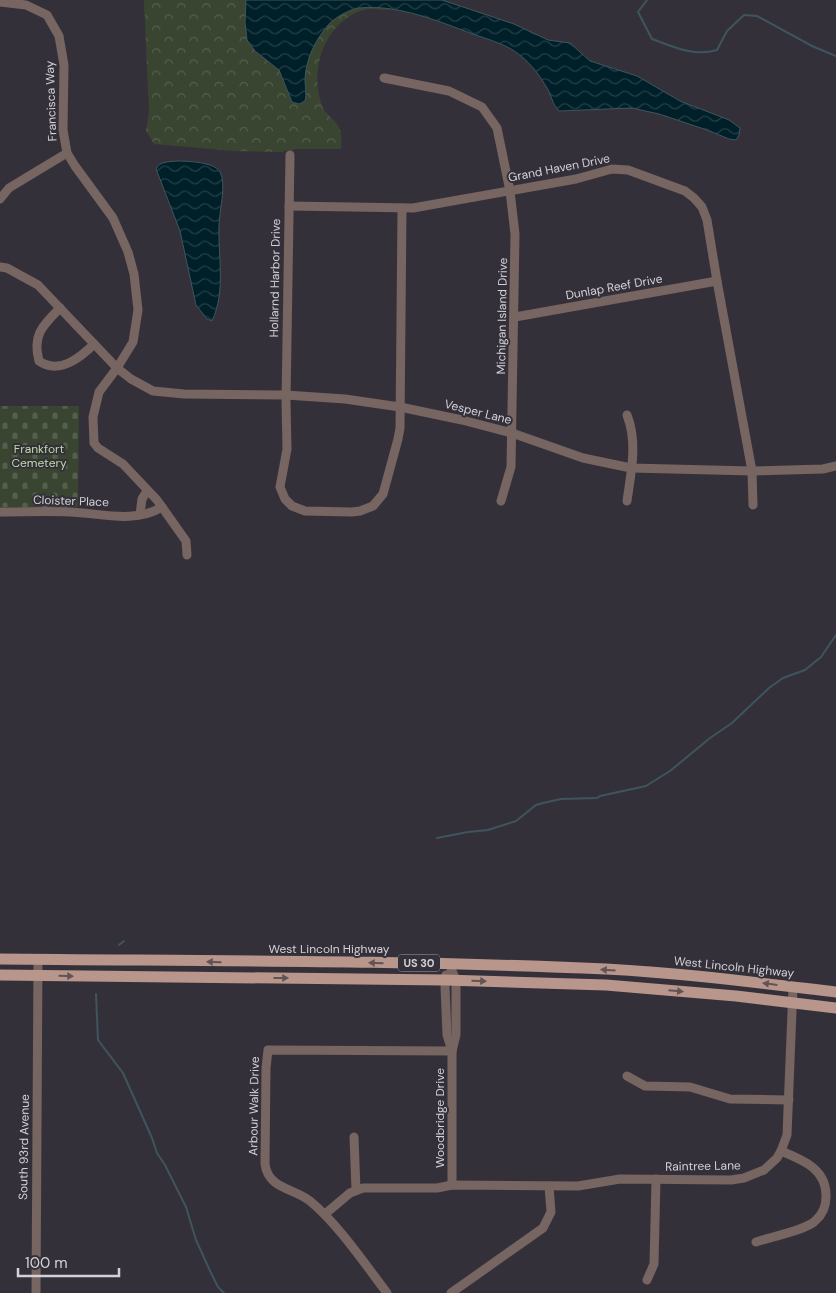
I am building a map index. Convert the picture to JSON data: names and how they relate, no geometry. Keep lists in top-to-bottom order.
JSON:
{
  "streets": {
    "main road": ["West Lincoln Highway", "US 30"],
    "street": [
      "Francisca Way",
      "Grand Haven Drive",
      "Hollarnd Harbor Drive",
      "Dunlap Reef Drive",
      "Michigan Island Drive",
      "Vesper Lane",
      "Cloister Place",
      "Arbour Walk Drive",
      "Woodbridge Drive",
      "South 93rd Avenue",
      "Raintree Lane"
    ]
  },
  "crossings": [
    ["Francisca Way", "Vesper Lane"],
    ["Grand Haven Drive", "Hollarnd Harbor Drive"],
    ["Grand Haven Drive", "Dunlap Reef Drive"],
    ["Grand Haven Drive", "Michigan Island Drive"],
    ["Grand Haven Drive", "Vesper Lane"],
    ["Hollarnd Harbor Drive", "Vesper Lane"],
    ["Dunlap Reef Drive", "Michigan Island Drive"],
    ["Michigan Island Drive", "Vesper Lane"],
    ["West Lincoln Highway", "Woodbridge Drive"],
    ["West Lincoln Highway", "South 93rd Avenue"],
    ["West Lincoln Highway", "Raintree Lane"],
    ["US 30", "Woodbridge Drive"],
    ["US 30", "South 93rd Avenue"],
    ["US 30", "Raintree Lane"],
    ["Arbour Walk Drive", "Woodbridge Drive"],
    ["Woodbridge Drive", "Raintree Lane"]
  ],
  "parks": ["Frankfort Cemetery"],
  "scale_bar": "100 m"
}
